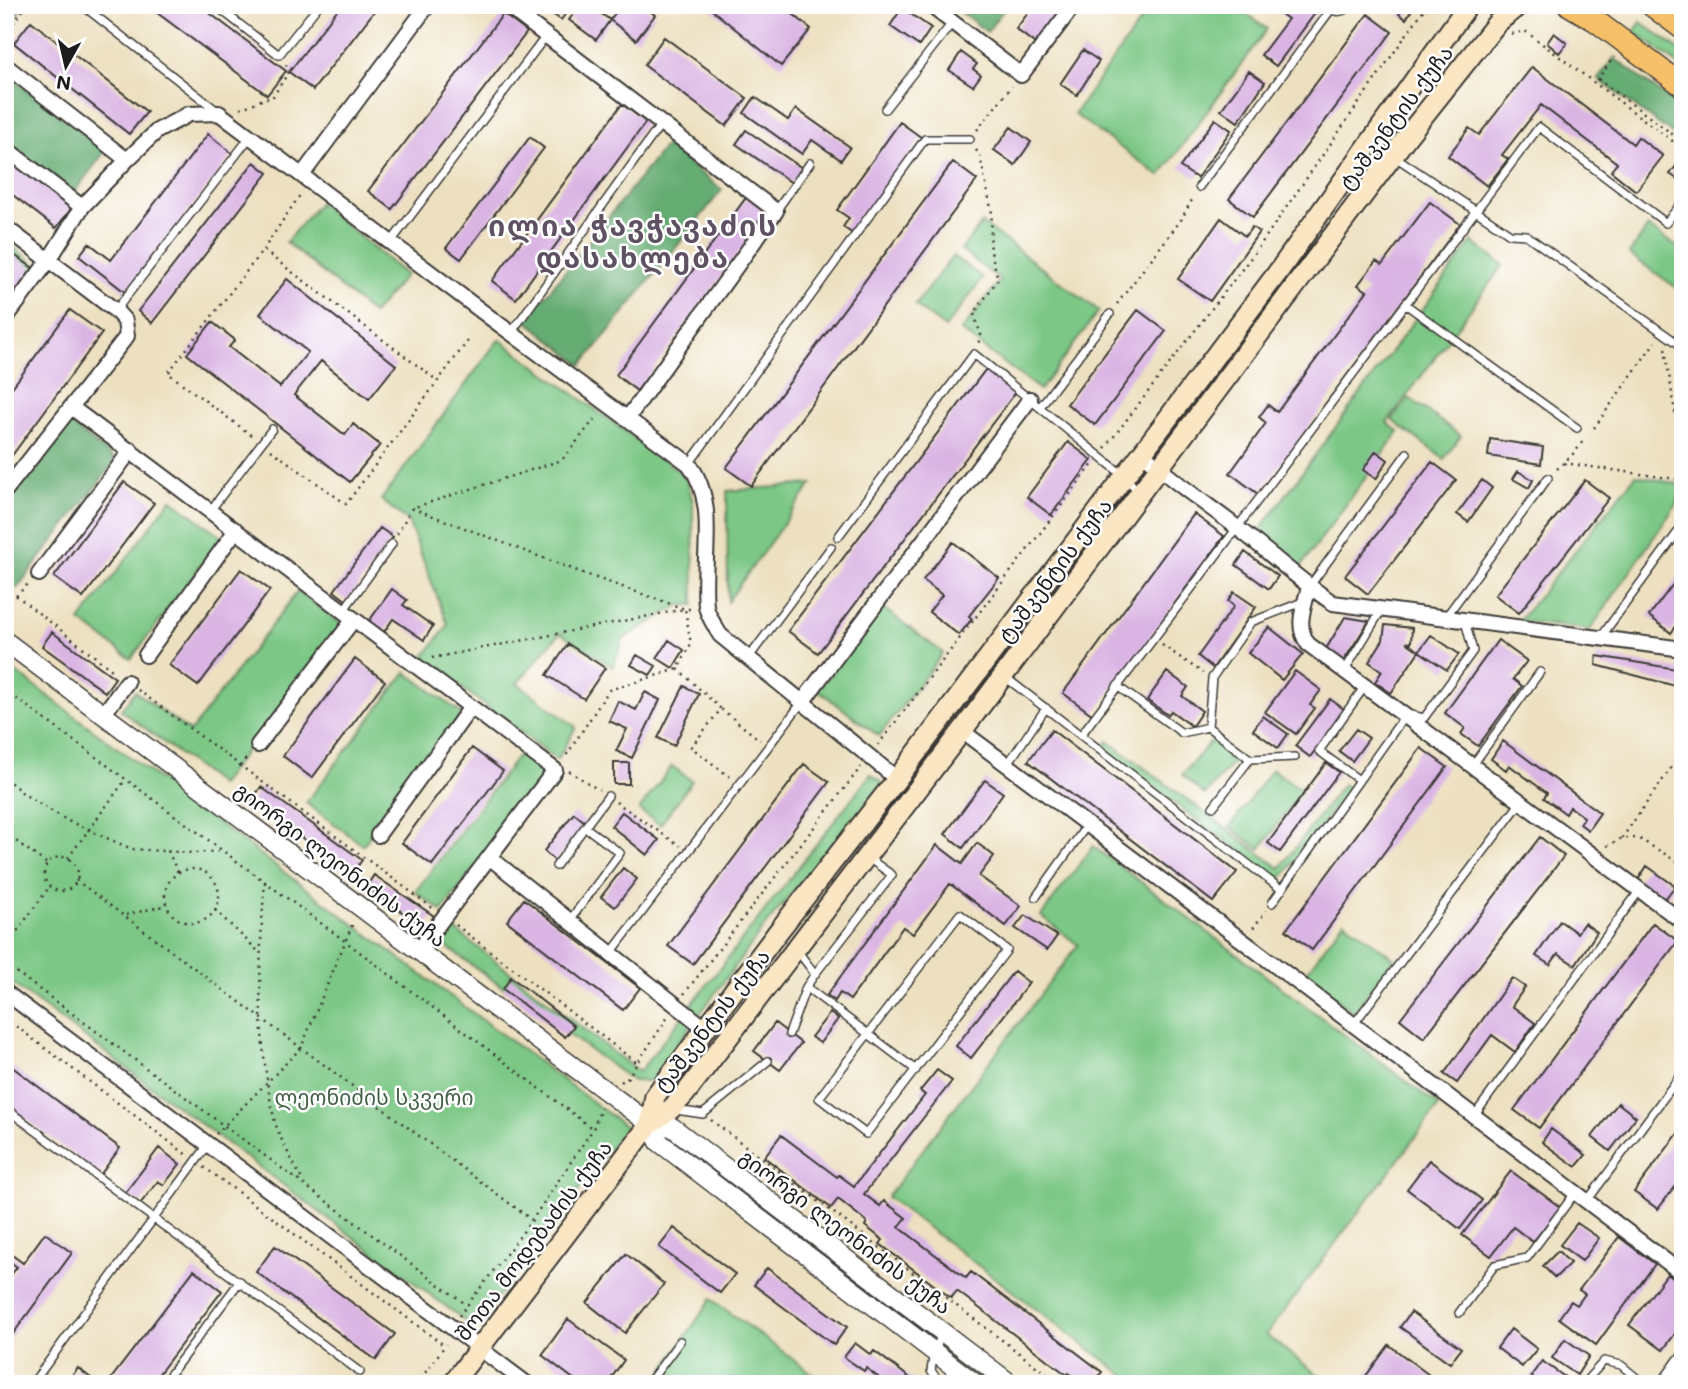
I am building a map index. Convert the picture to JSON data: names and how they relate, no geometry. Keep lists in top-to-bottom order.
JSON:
{
  "streets": {
    "main road": ["ტაშკენტის ქუჩა", "შოთა მოდებაძის ქუჩა"],
    "street": ["გიორგი ლეონიძის ქუჩა"]
  },
  "crossings": [
    ["ტაშკენტის ქუჩა", "გიორგი ლეონიძის ქუჩა"],
    ["ტაშკენტის ქუჩა", "შოთა მოდებაძის ქუჩა"],
    ["გიორგი ლეონიძის ქუჩა", "შოთა მოდებაძის ქუჩა"]
  ],
  "districts": ["ილია ჭავჭავაძის დასახლება"],
  "parks": ["ლეონიძის სკვერი"],
  "north": "bottom"
}
